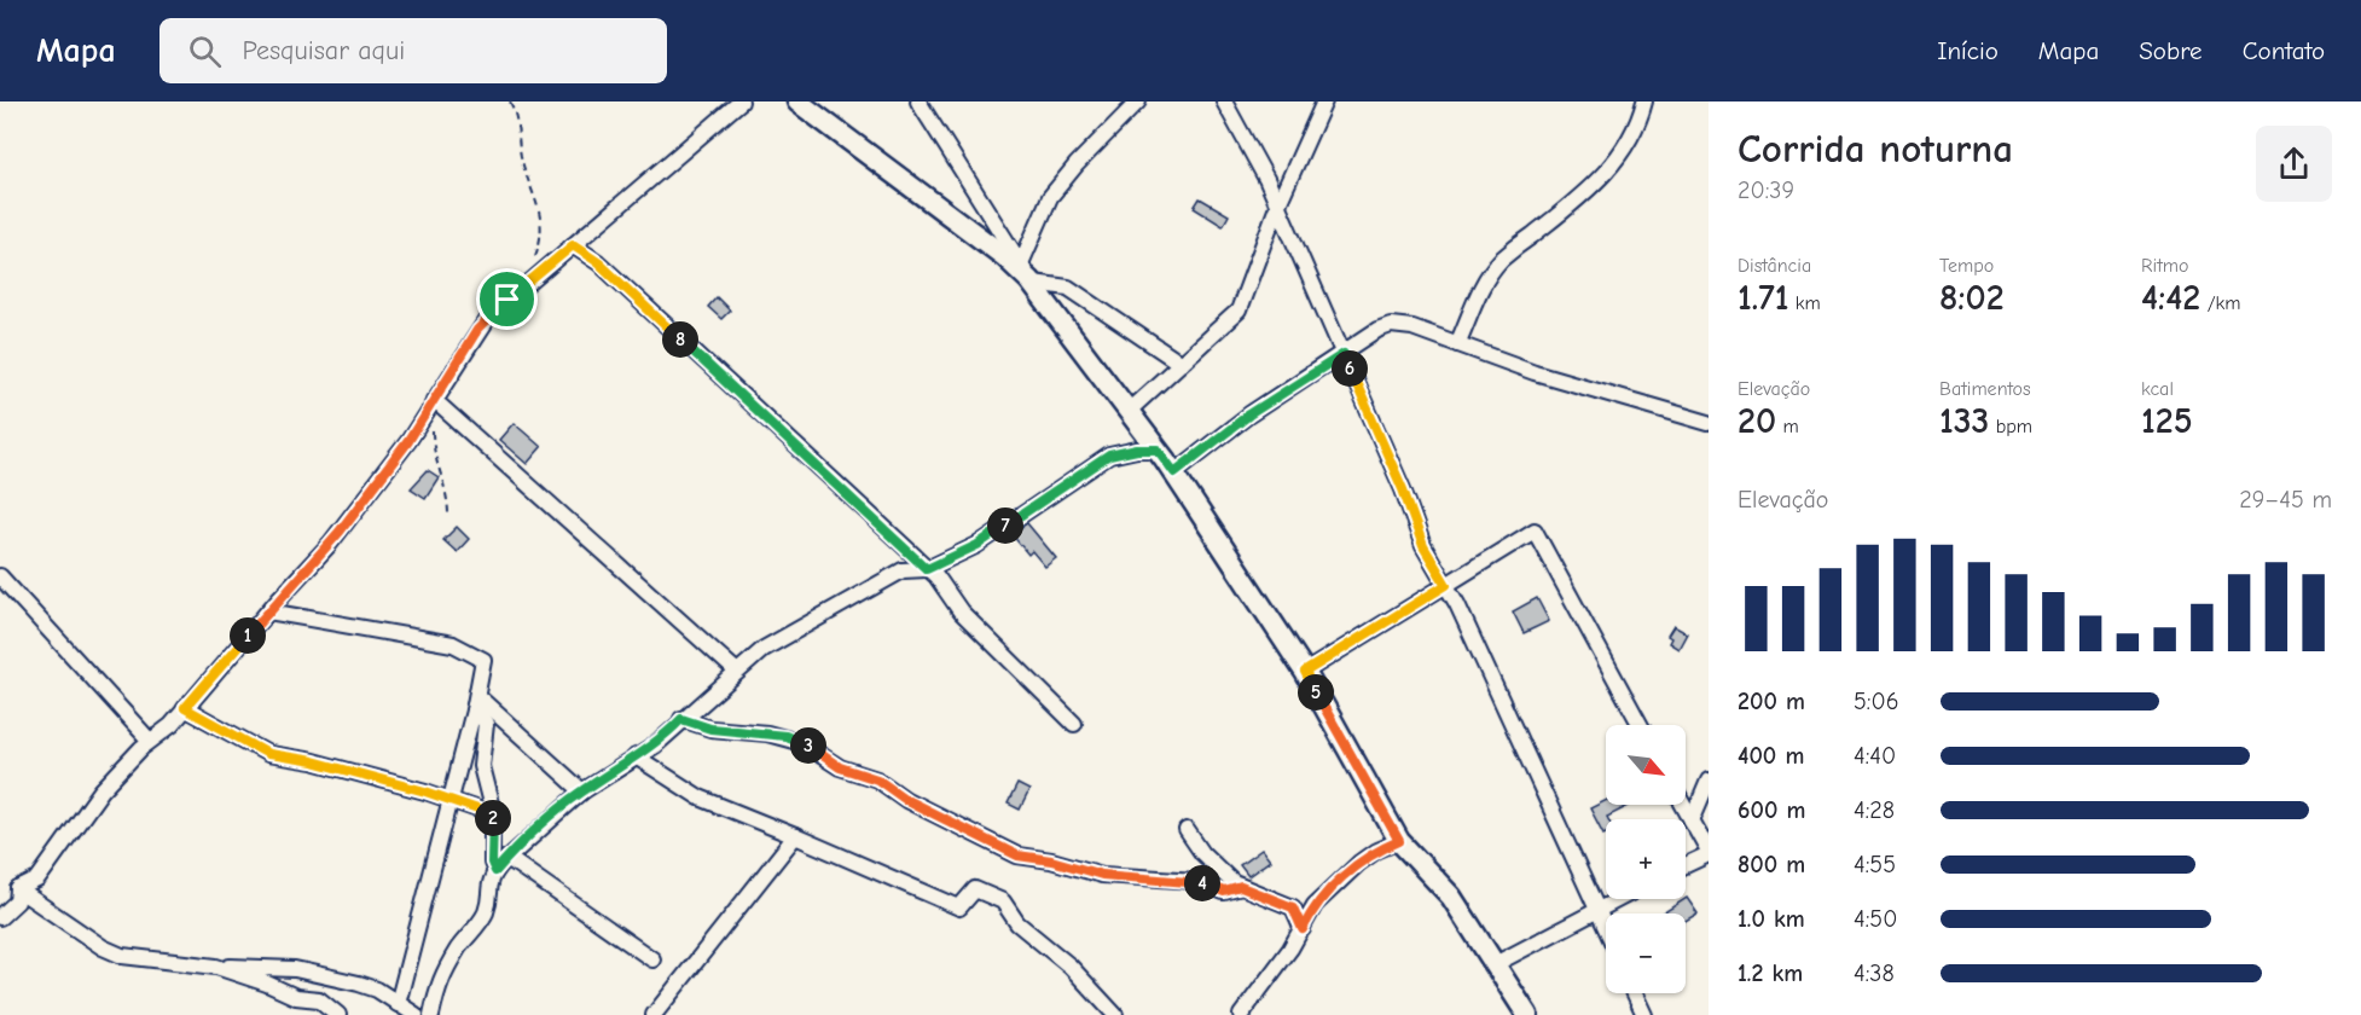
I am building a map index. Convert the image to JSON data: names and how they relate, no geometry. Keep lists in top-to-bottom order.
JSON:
{
  "north": "bottom right",
  "page": {
    "header": "Mapa",
    "search": "Pesquisar aqui",
    "nav": [
      "Início",
      "Mapa",
      "Sobre",
      "Contato"
    ],
    "heading": ["Corrida noturna", "20:39"],
    "stats": [
      ["Distância", "1.71 km"],
      ["Tempo", "8:02"],
      ["Ritmo", "4:42 /km"],
      ["Elevação", "20 m"],
      ["Batimentos", "133 bpm"],
      ["kcal", "125"]
    ],
    "pins": [
      "8",
      "6",
      "7",
      "1",
      "5",
      "3",
      "2",
      "4"
    ],
    "chart": ["Elevação", "29–45 m"],
    "list": [
      {
        "name": "200 m",
        "note": "5:06"
      },
      {
        "name": "400 m",
        "note": "4:40"
      },
      {
        "name": "600 m",
        "note": "4:28"
      },
      {
        "name": "800 m",
        "note": "4:55"
      },
      {
        "name": "1.0 km",
        "note": "4:50"
      },
      {
        "name": "1.2 km",
        "note": "4:38"
      }
    ],
    "map_buttons": ["+", "−"]
  }
}
